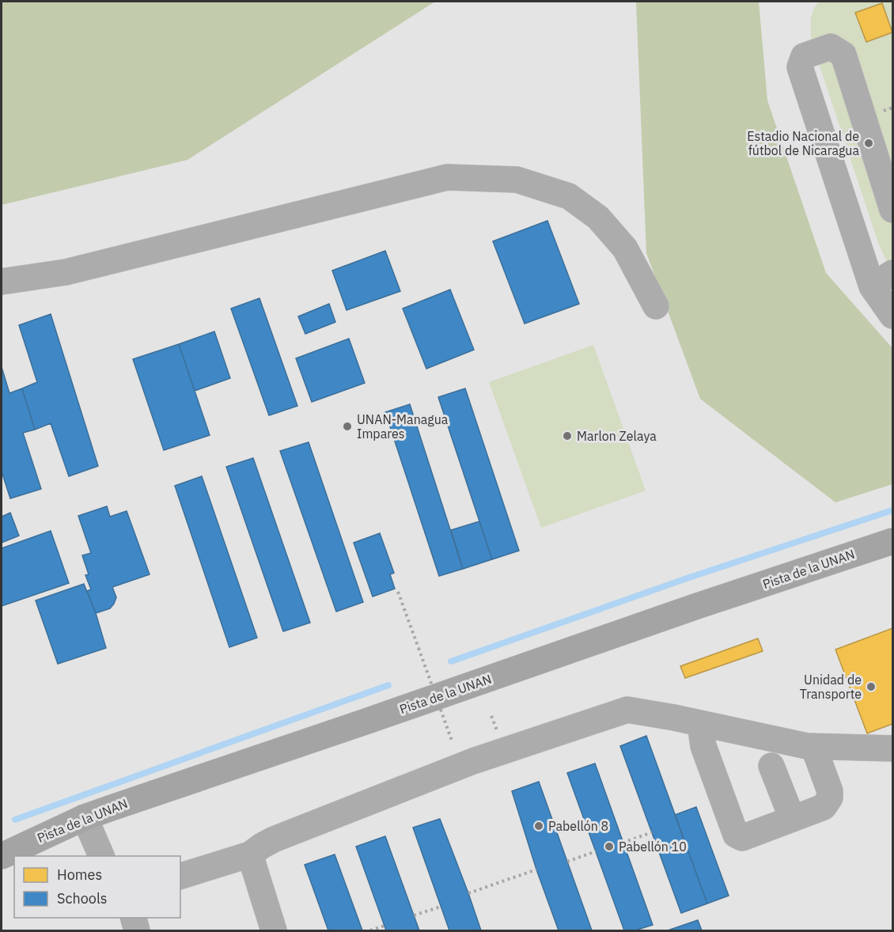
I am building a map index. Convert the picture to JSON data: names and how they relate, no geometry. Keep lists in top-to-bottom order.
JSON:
{
  "streets": {
    "main road": ["Pista de la UNAN"]
  },
  "places": [
    "Estadio Nacional de fútbol de Nicaragua",
    "UNAN-Managua Impares",
    "Marlon Zelaya",
    "Unidad de Transporte",
    "Pabellón 8",
    "Pabellón 10"
  ],
  "legend": ["Homes", "Schools"]
}
